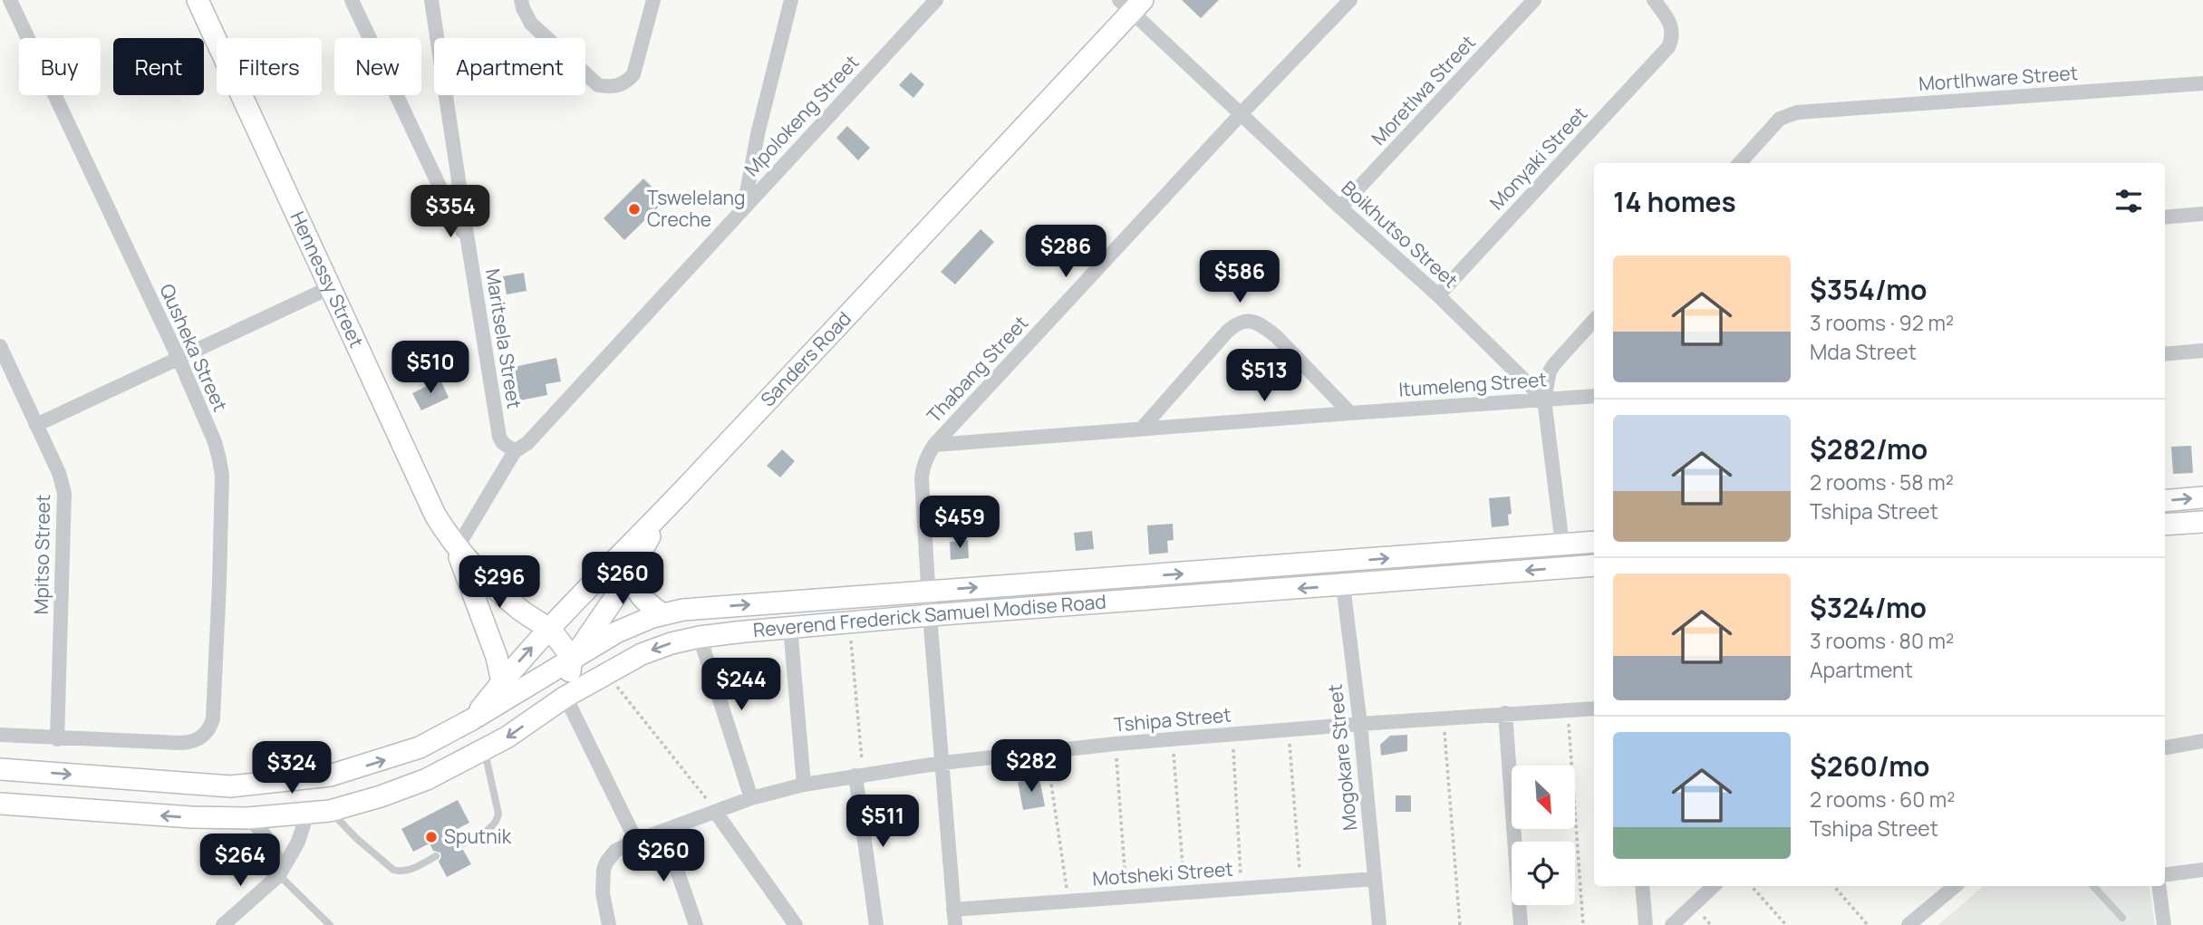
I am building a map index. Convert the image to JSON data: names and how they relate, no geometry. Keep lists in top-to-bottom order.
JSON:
{
  "streets": {
    "main road": ["Hennessy Street", "Sanders Road", "Reverend Frederick Samuel Modise Road"],
    "street": [
      "Mortlhware Street",
      "Moretlwa Street",
      "Mpolokeng Street",
      "Monyaki Street",
      "Boikhutso Street",
      "Maritsela Street",
      "Qusheka Street",
      "Thabang Street",
      "Itumeleng Street",
      "Mpitso Street",
      "Tshipa Street",
      "Mogokare Street",
      "Motsheki Street"
    ]
  },
  "crossings": [
    ["Moretlwa Street", "Boikhutso Street"],
    ["Mpolokeng Street", "Hennessy Street"],
    ["Mpolokeng Street", "Maritsela Street"],
    ["Monyaki Street", "Boikhutso Street"],
    ["Boikhutso Street", "Sanders Road"],
    ["Boikhutso Street", "Thabang Street"],
    ["Boikhutso Street", "Itumeleng Street"],
    ["Hennessy Street", "Sanders Road"],
    ["Hennessy Street", "Reverend Frederick Samuel Modise Road"],
    ["Qusheka Street", "Mpitso Street"],
    ["Sanders Road", "Reverend Frederick Samuel Modise Road"],
    ["Thabang Street", "Itumeleng Street"],
    ["Thabang Street", "Reverend Frederick Samuel Modise Road"],
    ["Thabang Street", "Tshipa Street"],
    ["Thabang Street", "Motsheki Street"],
    ["Reverend Frederick Samuel Modise Road", "Mogokare Street"],
    ["Tshipa Street", "Mogokare Street"],
    ["Mogokare Street", "Motsheki Street"]
  ],
  "places": ["Tswelelang Creche", "Sputnik"],
  "north": "bottom right",
  "page": {
    "chip": [
      "Buy",
      "Rent",
      "Filters",
      "New",
      "Apartment"
    ],
    "heading": "14 homes",
    "price": [
      "$354",
      "$286",
      "$586",
      "$510",
      "$513",
      "$459",
      "$260",
      "$296",
      "$244",
      "$282",
      "$324",
      "$511",
      "$260",
      "$264"
    ],
    "list": [
      {
        "name": "$354/mo",
        "note": "3 rooms · 92 m² · Mda Street"
      },
      {
        "name": "$282/mo",
        "note": "2 rooms · 58 m² · Tshipa Street"
      },
      {
        "name": "$324/mo",
        "note": "3 rooms · 80 m² · Apartment"
      },
      {
        "name": "$260/mo",
        "note": "2 rooms · 60 m² · Tshipa Street"
      }
    ]
  }
}
